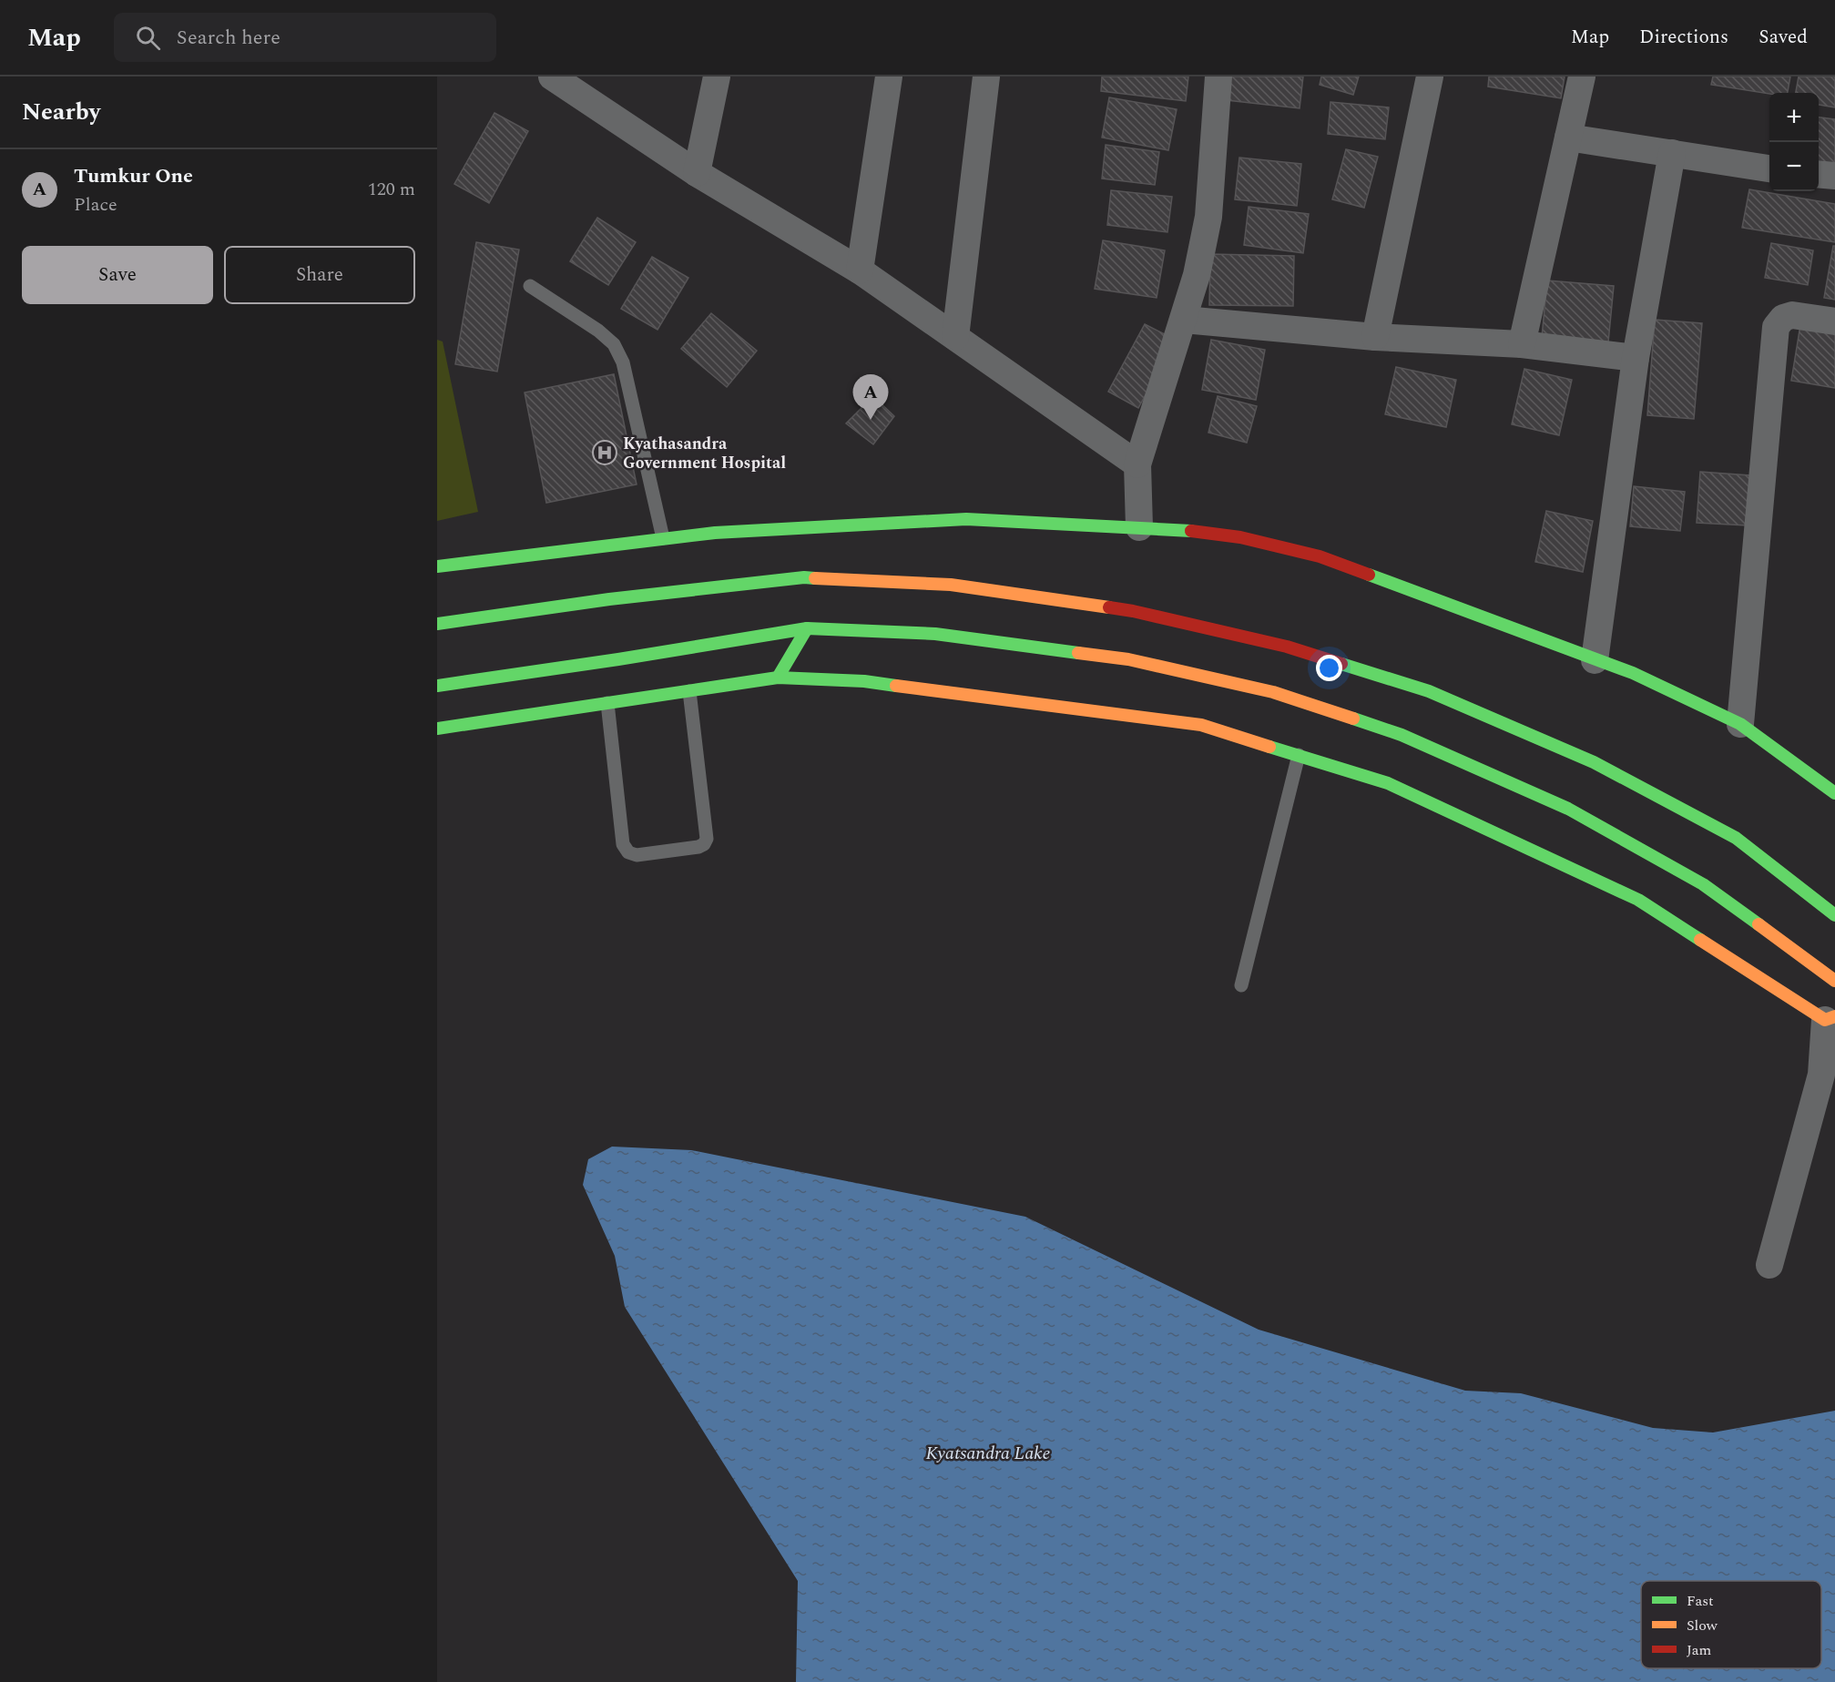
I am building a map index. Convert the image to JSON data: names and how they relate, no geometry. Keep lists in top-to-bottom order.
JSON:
{
  "water": ["Kyatsandra Lake"],
  "places": {
    "hospital": ["Kyathasandra Government Hospital"]
  },
  "legend": ["Fast", "Slow", "Jam"],
  "page": {
    "header": "Map",
    "search": "Search here",
    "nav": ["Map", "Directions", "Saved"],
    "heading": "Nearby",
    "map_buttons": ["+", "−"],
    "list": [
      {
        "mark": "A",
        "name": "Tumkur One",
        "note": "Place",
        "value": "120 m"
      }
    ],
    "buttons": ["Save", "Share"],
    "pins": "A"
  }
}
